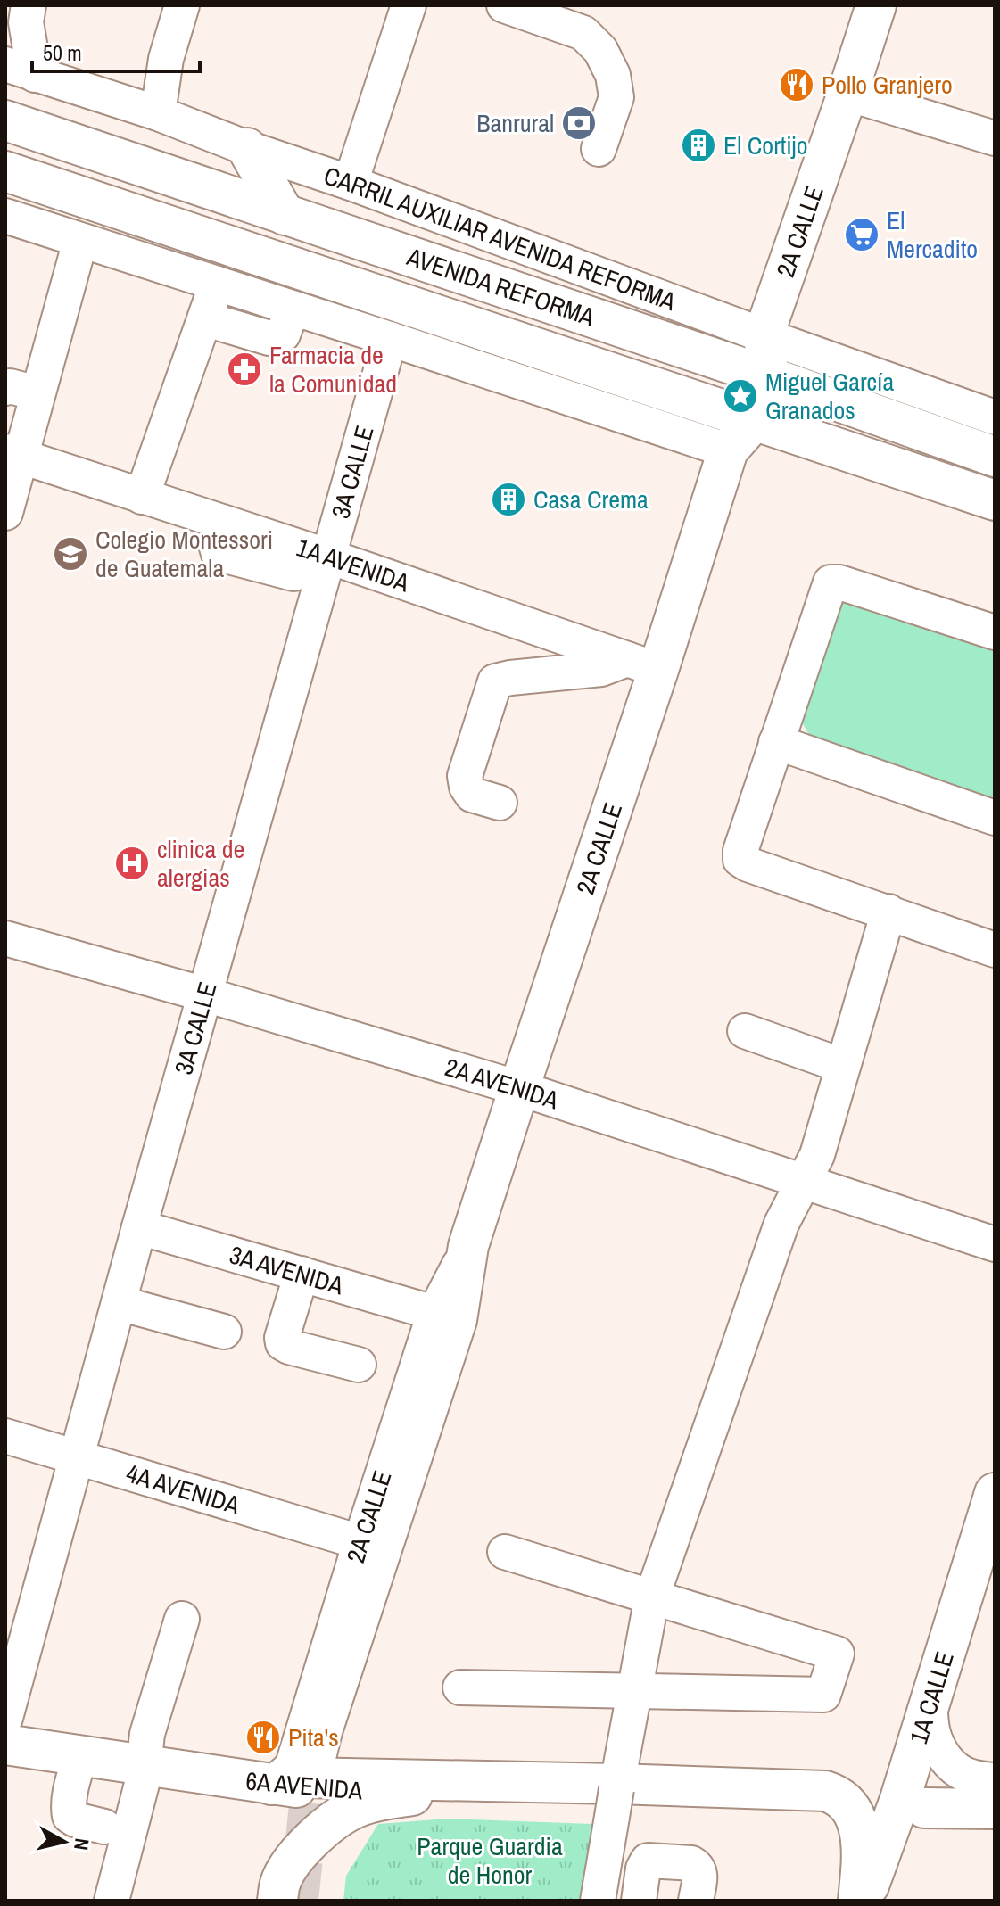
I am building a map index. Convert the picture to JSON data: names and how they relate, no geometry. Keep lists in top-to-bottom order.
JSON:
{
  "streets": {
    "main road": [
      "2A CALLE",
      "AVENIDA REFORMA",
      "1A CALLE",
      "6A AVENIDA"
    ],
    "street": [
      "CARRIL AUXILIAR AVENIDA REFORMA",
      "3A CALLE",
      "1A AVENIDA",
      "2A AVENIDA",
      "3A AVENIDA",
      "4A AVENIDA"
    ]
  },
  "crossings": [
    ["2A CALLE", "CARRIL AUXILIAR AVENIDA REFORMA"],
    ["2A CALLE", "AVENIDA REFORMA"],
    ["2A CALLE", "1A AVENIDA"],
    ["2A CALLE", "2A AVENIDA"],
    ["2A CALLE", "3A AVENIDA"],
    ["2A CALLE", "4A AVENIDA"],
    ["2A CALLE", "6A AVENIDA"],
    ["3A CALLE", "1A AVENIDA"],
    ["3A CALLE", "2A AVENIDA"],
    ["3A CALLE", "3A AVENIDA"],
    ["3A CALLE", "4A AVENIDA"]
  ],
  "parks": ["Parque Guardia de Honor"],
  "places": {
    "restaurant": ["Pollo Granjero", "Pita's"],
    "bank": ["Banrural"],
    "building": ["El Cortijo", "Casa Crema"],
    "supermarket": ["El Mercadito"],
    "pharmacy": ["Farmacia de la Comunidad"],
    "place": ["Miguel García Granados"],
    "school or university": ["Colegio Montessori de Guatemala"],
    "hospital": ["clinica de alergias"]
  },
  "scale_bar": "50 m",
  "north": "right"
}
